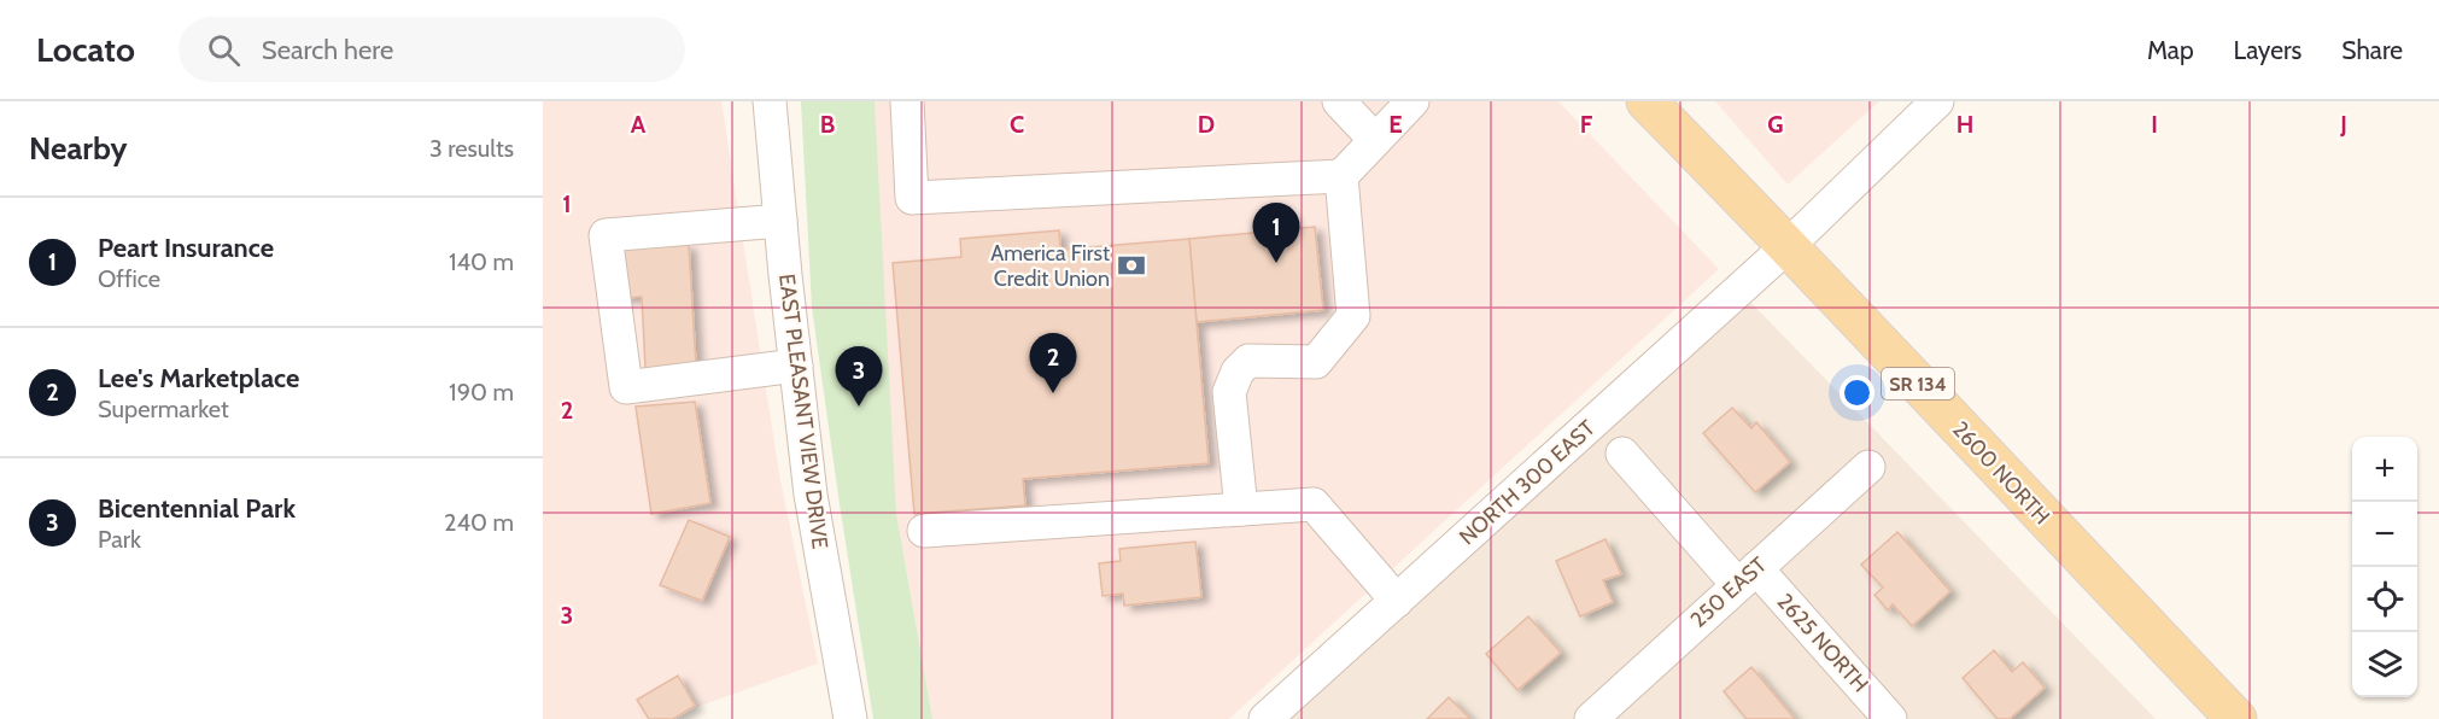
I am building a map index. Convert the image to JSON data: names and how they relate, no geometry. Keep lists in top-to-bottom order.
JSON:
{
  "streets": {
    "main road": ["SR 134", "2600 NORTH"],
    "street": [
      "EAST PLEASANT VIEW DRIVE",
      "NORTH 300 EAST",
      "250 EAST",
      "2625 NORTH"
    ]
  },
  "crossings": [
    ["2600 NORTH", "NORTH 300 EAST"],
    ["250 EAST", "2625 NORTH"]
  ],
  "places": {
    "bank": ["America First Credit Union"]
  },
  "page": {
    "header": "Locato",
    "search": "Search here",
    "nav": ["Map", "Layers", "Share"],
    "heading": ["Nearby", "3 results"],
    "list": [
      {
        "mark": "1",
        "name": "Peart Insurance",
        "note": "Office",
        "value": "140 m"
      },
      {
        "mark": "2",
        "name": "Lee's Marketplace",
        "note": "Supermarket",
        "value": "190 m"
      },
      {
        "mark": "3",
        "name": "Bicentennial Park",
        "note": "Park",
        "value": "240 m"
      }
    ],
    "pins": ["1", "2", "3"],
    "map_buttons": ["+", "−"]
  },
  "grid": {
    "columns": [
      "A",
      "B",
      "C",
      "D",
      "E",
      "F",
      "G",
      "H",
      "I",
      "J"
    ],
    "rows": ["1", "2", "3"]
  }
}
